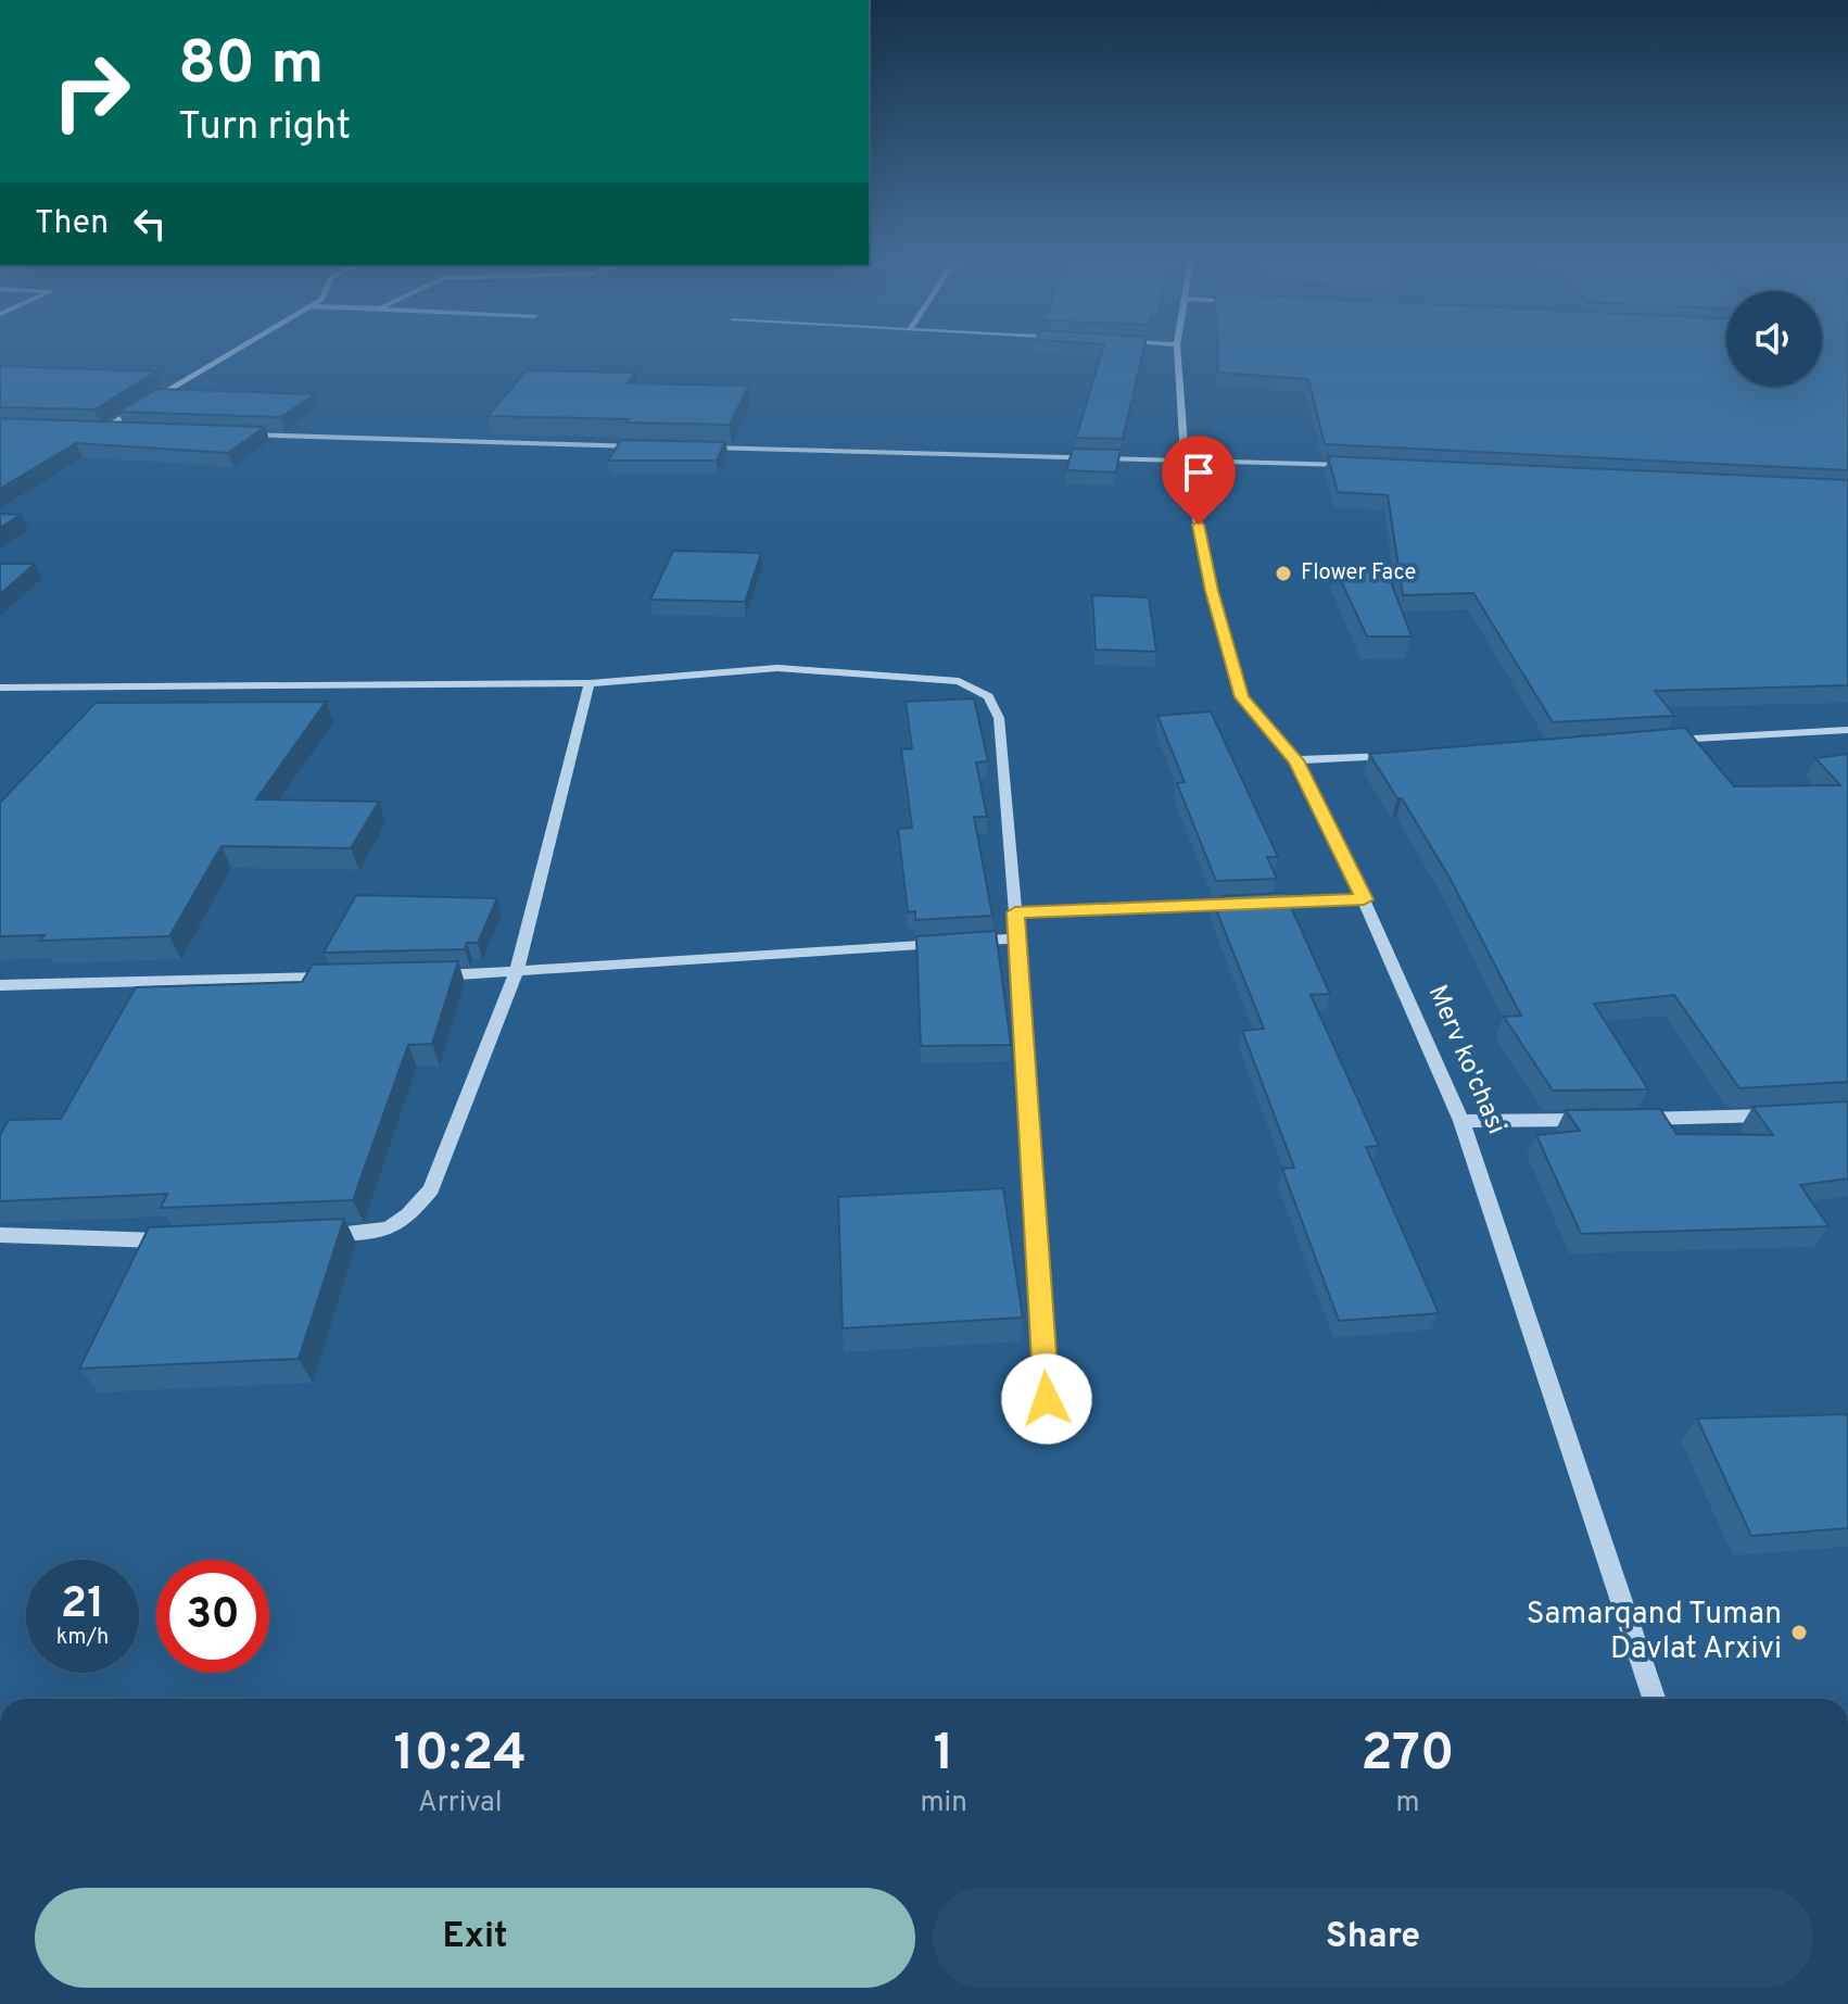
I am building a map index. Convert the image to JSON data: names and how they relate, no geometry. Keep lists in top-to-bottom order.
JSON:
{
  "streets": {
    "street": ["Merv ko'chasi"]
  },
  "places": ["Flower Face", "Samarqand Tuman Davlat Arxivi"],
  "page": {
    "turn": ["80 m", "Turn right"],
    "then": "Then",
    "speed": "21 km/h",
    "limit": "30",
    "eta": [
      "10:24",
      "Arrival",
      "1",
      "min",
      "270",
      "m"
    ],
    "buttons": ["Exit", "Share"]
  }
}
